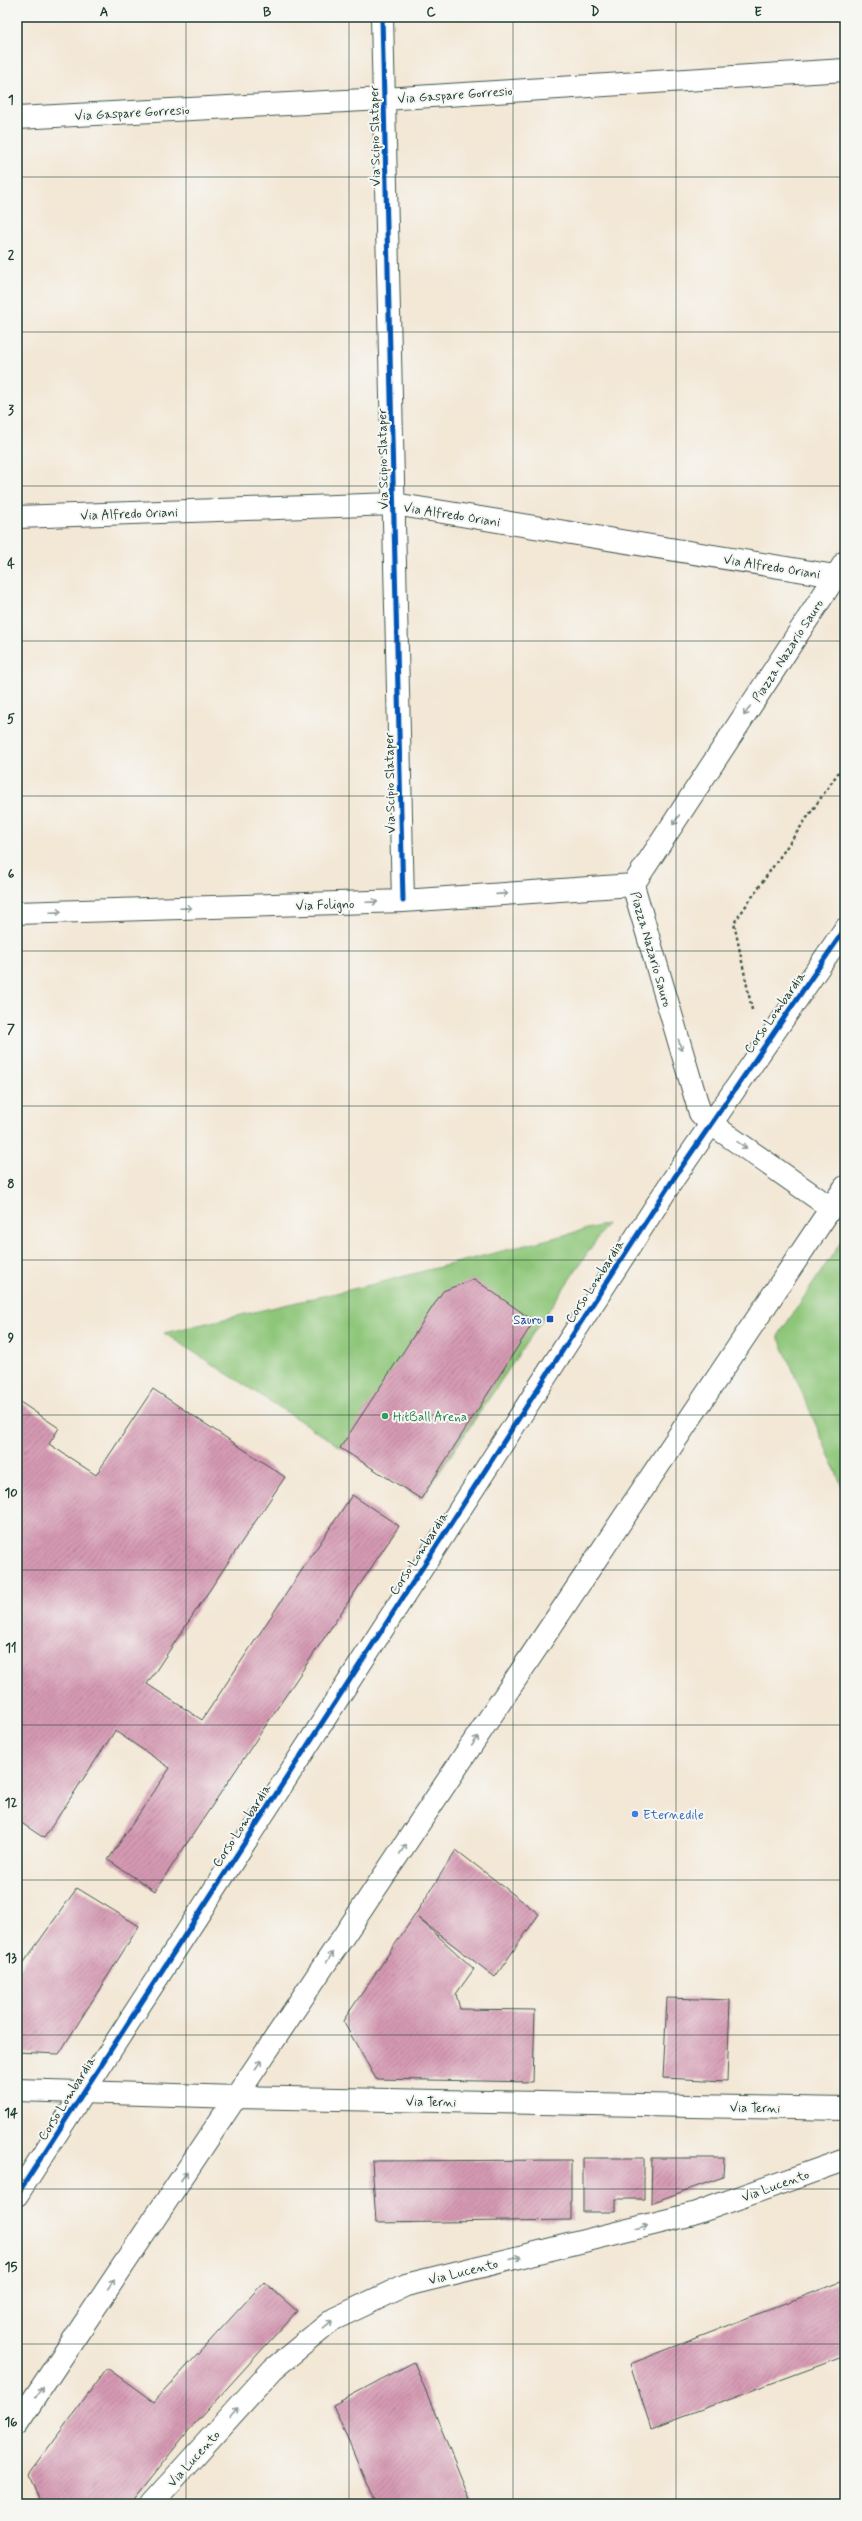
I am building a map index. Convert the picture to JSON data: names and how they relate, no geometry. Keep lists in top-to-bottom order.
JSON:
{
  "streets": {
    "street": [
      "Via Gaspare Gorresio",
      "Via Scipio Slataper",
      "Via Alfredo Oriani",
      "Piazza Nazario Sauro",
      "Via Foligno",
      "Corso Lombardia",
      "Via Terni",
      "Via Lucento"
    ]
  },
  "crossings": [
    ["Via Gaspare Gorresio", "Via Scipio Slataper"],
    ["Via Scipio Slataper", "Via Alfredo Oriani"],
    ["Via Scipio Slataper", "Via Foligno"],
    ["Via Alfredo Oriani", "Piazza Nazario Sauro"],
    ["Piazza Nazario Sauro", "Via Foligno"],
    ["Piazza Nazario Sauro", "Corso Lombardia"],
    ["Corso Lombardia", "Via Terni"]
  ],
  "one_way": ["Piazza Nazario Sauro", "Via Foligno", "Via Lucento"],
  "places": {
    "transit": ["Sauro"],
    "other": ["HitBall Arena", "Eternedile"]
  },
  "grid": {
    "columns": [
      "A",
      "B",
      "C",
      "D",
      "E"
    ],
    "rows": [
      "1",
      "2",
      "3",
      "4",
      "5",
      "6",
      "7",
      "8",
      "9",
      "10",
      "11",
      "12",
      "13",
      "14",
      "15",
      "16"
    ]
  }
}
